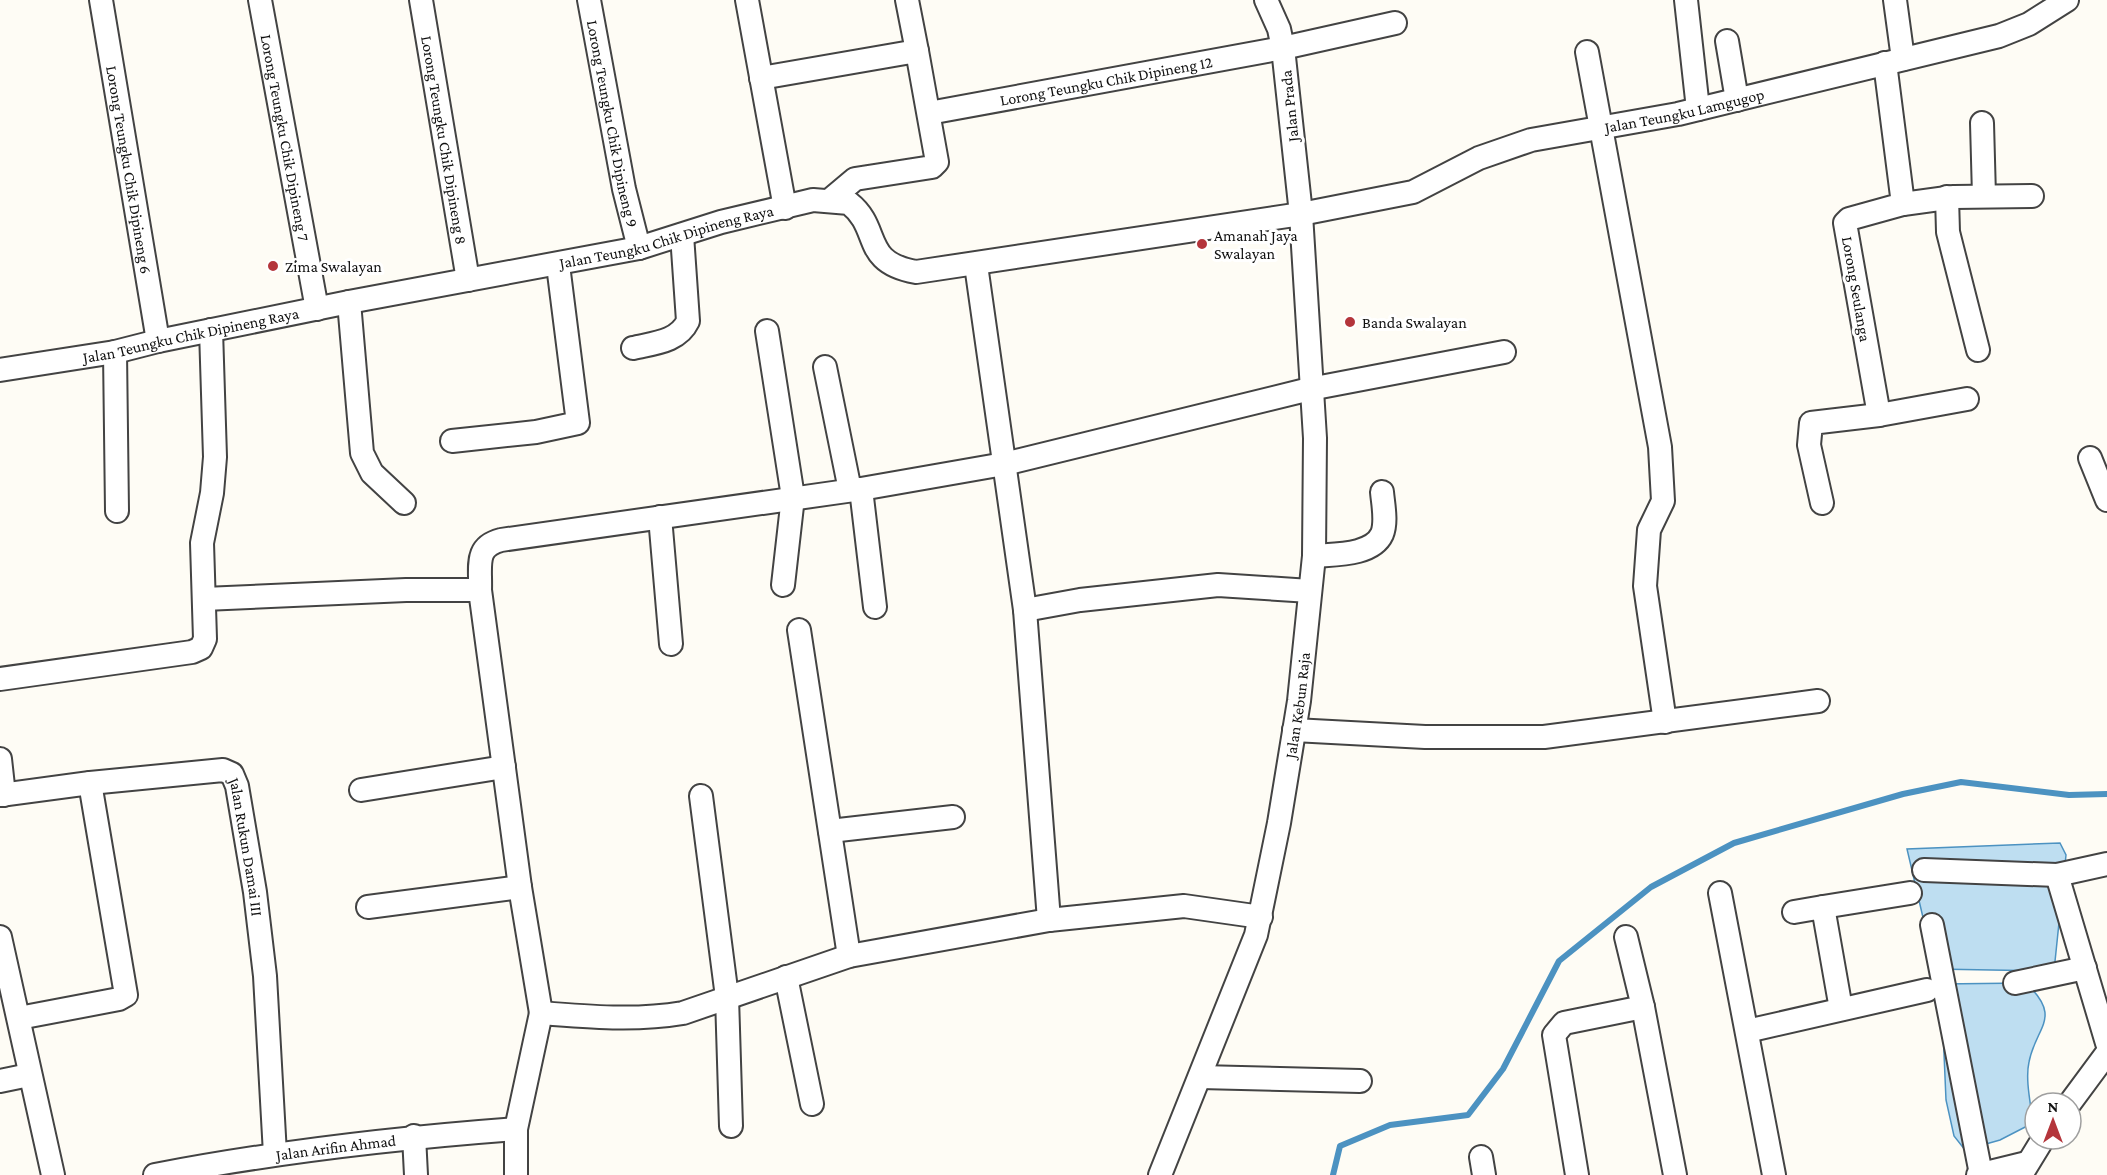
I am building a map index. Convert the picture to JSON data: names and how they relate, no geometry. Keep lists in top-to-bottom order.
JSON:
{
  "streets": {
    "street": [
      "Lorong Teungku Chik Dipineng 12",
      "Jalan Prada",
      "Jalan Teungku Lamgugop",
      "Lorong Teungku Chik Dipineng 9",
      "Lorong Teungku Chik Dipineng 7",
      "Lorong Teungku Chik Dipineng 8",
      "Lorong Teungku Chik Dipineng 6",
      "Jalan Teungku Chik Dipineng Raya",
      "Lorong Seulanga",
      "Jalan Kebun Raja",
      "Jalan Rukun Damai III",
      "Jalan Arifin Ahmad"
    ]
  },
  "crossings": [
    ["Lorong Teungku Chik Dipineng 12", "Jalan Prada"],
    ["Jalan Prada", "Jalan Teungku Lamgugop"],
    ["Jalan Prada", "Jalan Teungku Chik Dipineng Raya"],
    ["Jalan Prada", "Jalan Kebun Raja"],
    ["Jalan Teungku Lamgugop", "Jalan Teungku Chik Dipineng Raya"],
    ["Jalan Teungku Lamgugop", "Jalan Kebun Raja"],
    ["Lorong Teungku Chik Dipineng 9", "Jalan Teungku Chik Dipineng Raya"],
    ["Lorong Teungku Chik Dipineng 7", "Jalan Teungku Chik Dipineng Raya"],
    ["Lorong Teungku Chik Dipineng 8", "Jalan Teungku Chik Dipineng Raya"],
    ["Lorong Teungku Chik Dipineng 6", "Jalan Teungku Chik Dipineng Raya"],
    ["Jalan Teungku Chik Dipineng Raya", "Jalan Kebun Raja"],
    ["Jalan Rukun Damai III", "Jalan Arifin Ahmad"]
  ],
  "places": ["Amanah Jaya Swalayan", "Zima Swalayan", "Banda Swalayan"],
  "north": "top"
}
